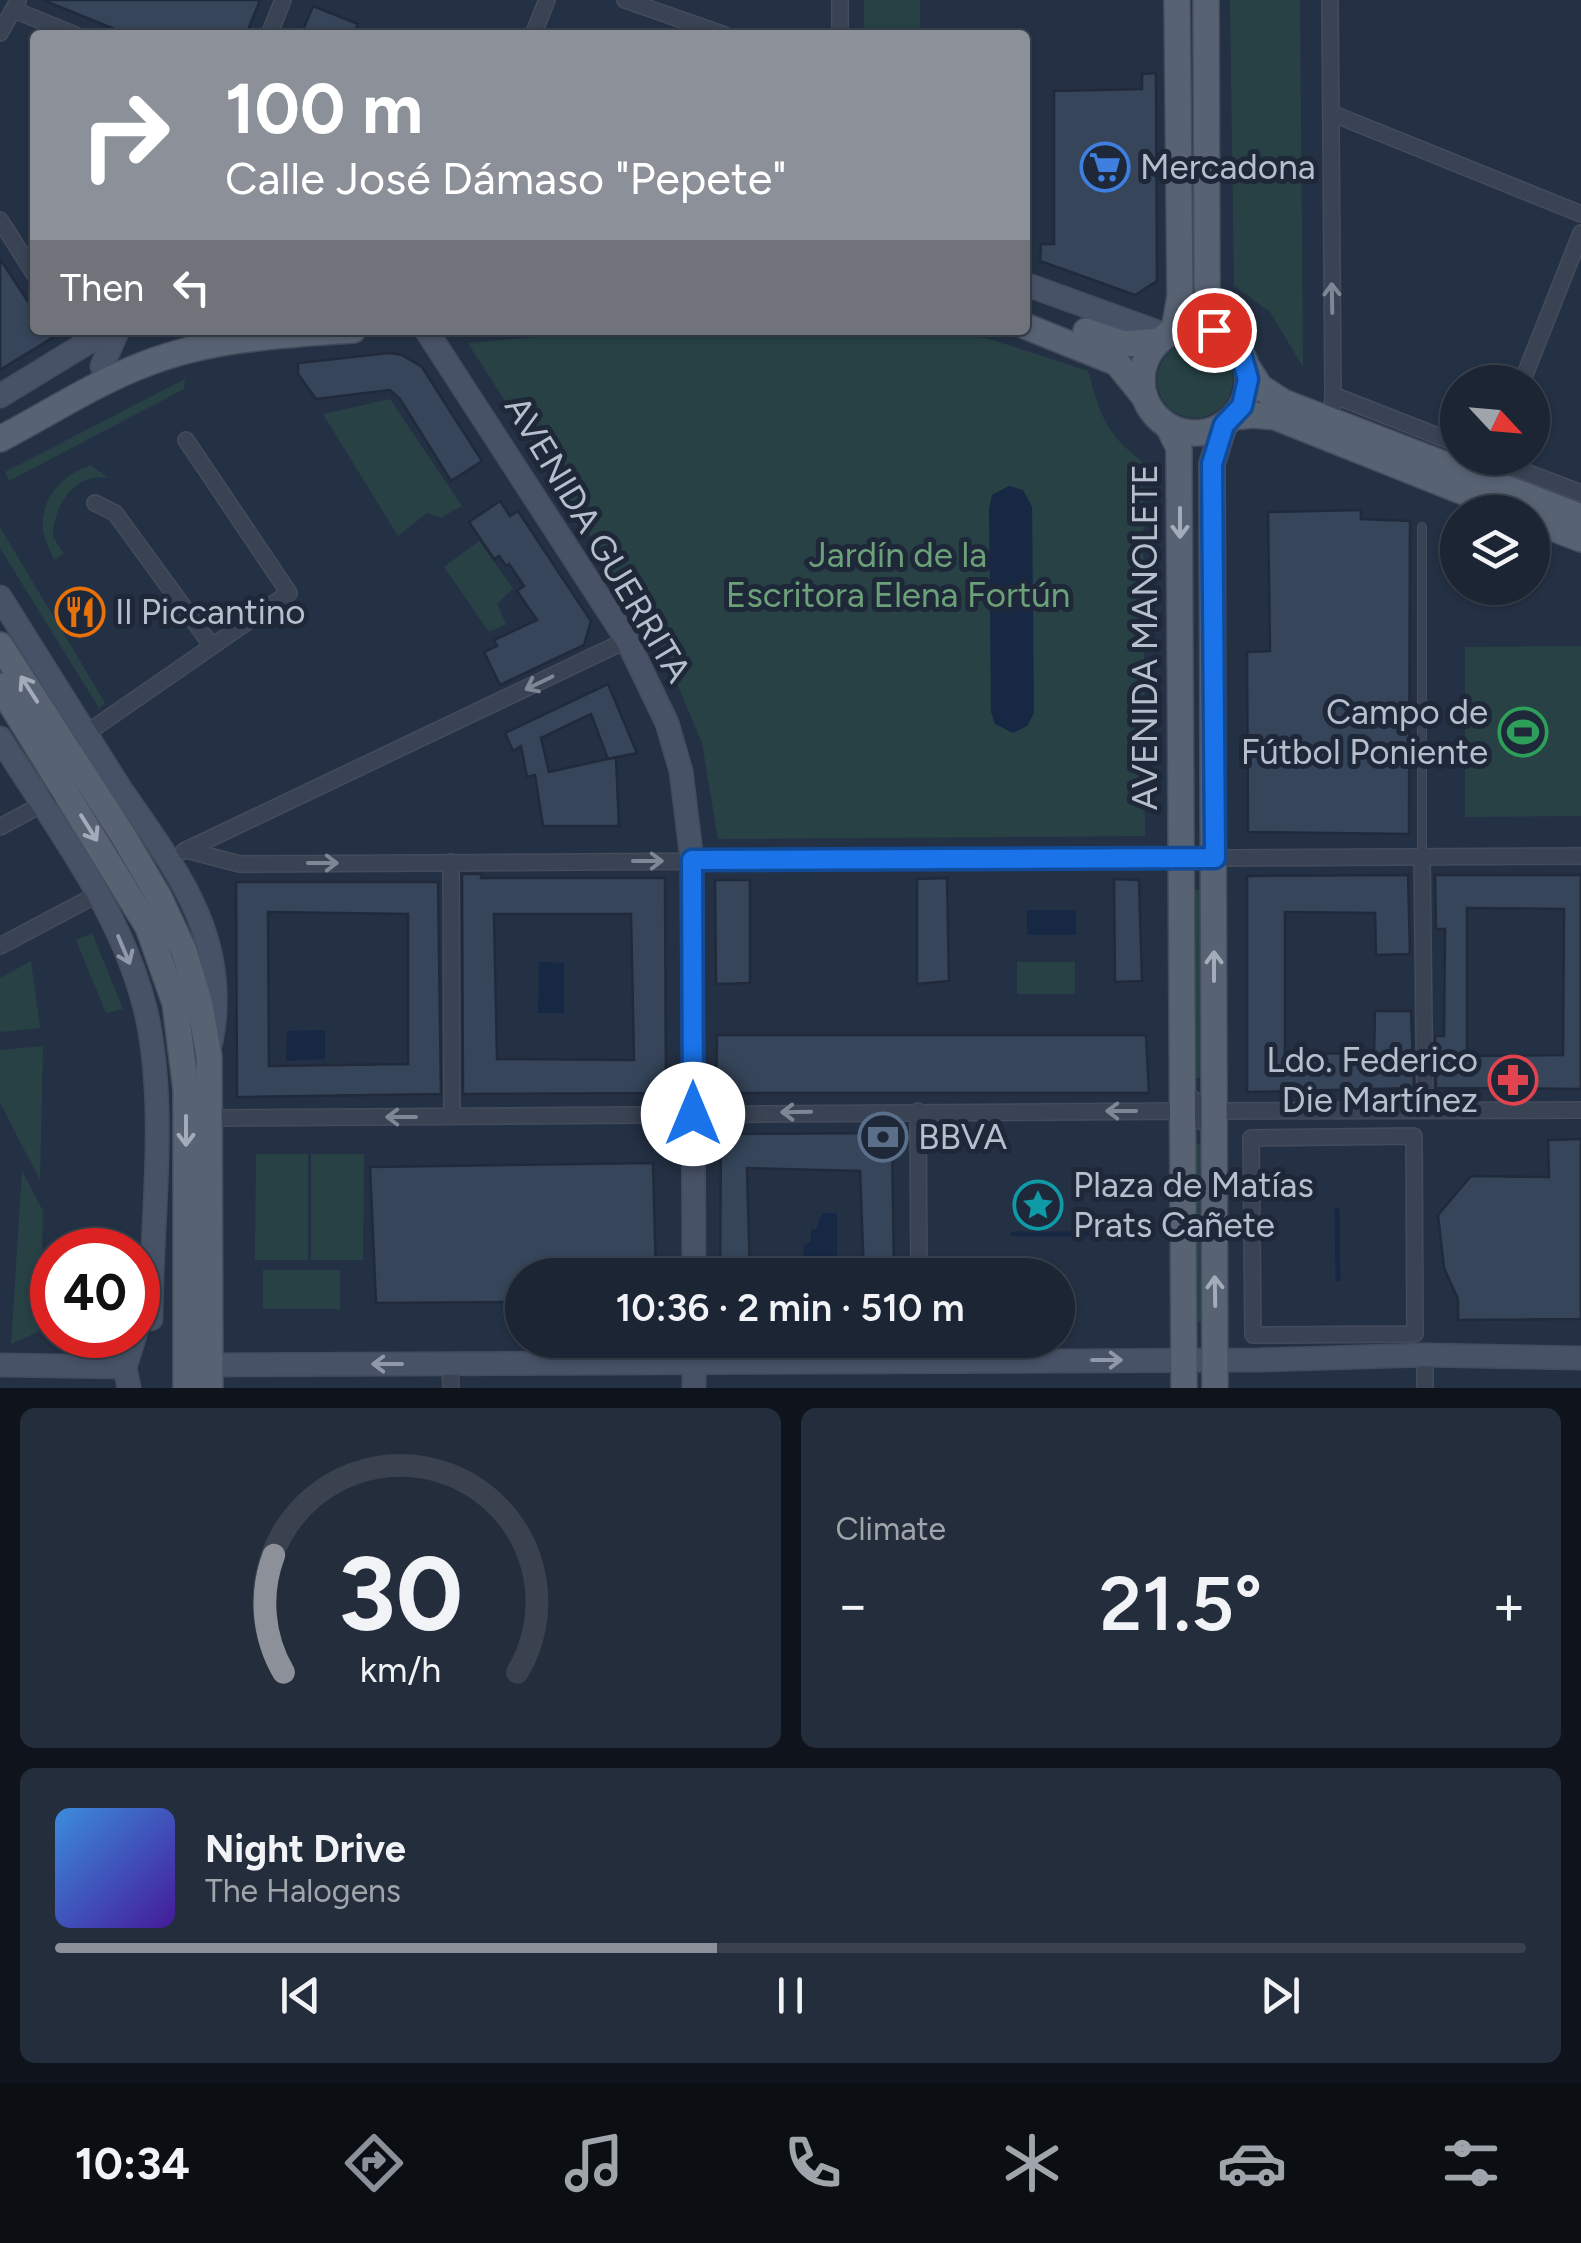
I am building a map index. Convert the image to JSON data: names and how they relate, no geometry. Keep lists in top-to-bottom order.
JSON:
{
  "streets": {
    "main road": ["AVENIDA MANOLETE"],
    "street": ["AVENIDA GUERRITA"]
  },
  "parks": ["Jardín de la Escritora Elena Fortún"],
  "places": {
    "supermarket": ["Mercadona"],
    "restaurant": ["Il Piccantino"],
    "sports": ["Campo de Fútbol Poniente"],
    "pharmacy": ["Ldo. Federico Die Martínez"],
    "bank": ["BBVA"],
    "place": ["Plaza de Matías Prats Cañete"]
  },
  "north": "bottom right",
  "page": {
    "turn": ["100 m", "Calle José Dámaso \"Pepete\""],
    "then": "Then",
    "limit": "40",
    "trip": "10:36 · 2 min · 510 m",
    "tile": "Climate",
    "heat": ["−", "21.5°", "+"],
    "song": ["Night Drive", "The Halogens"],
    "tabs": "10:34",
    "gauge": ["30", "km/h"]
  }
}
